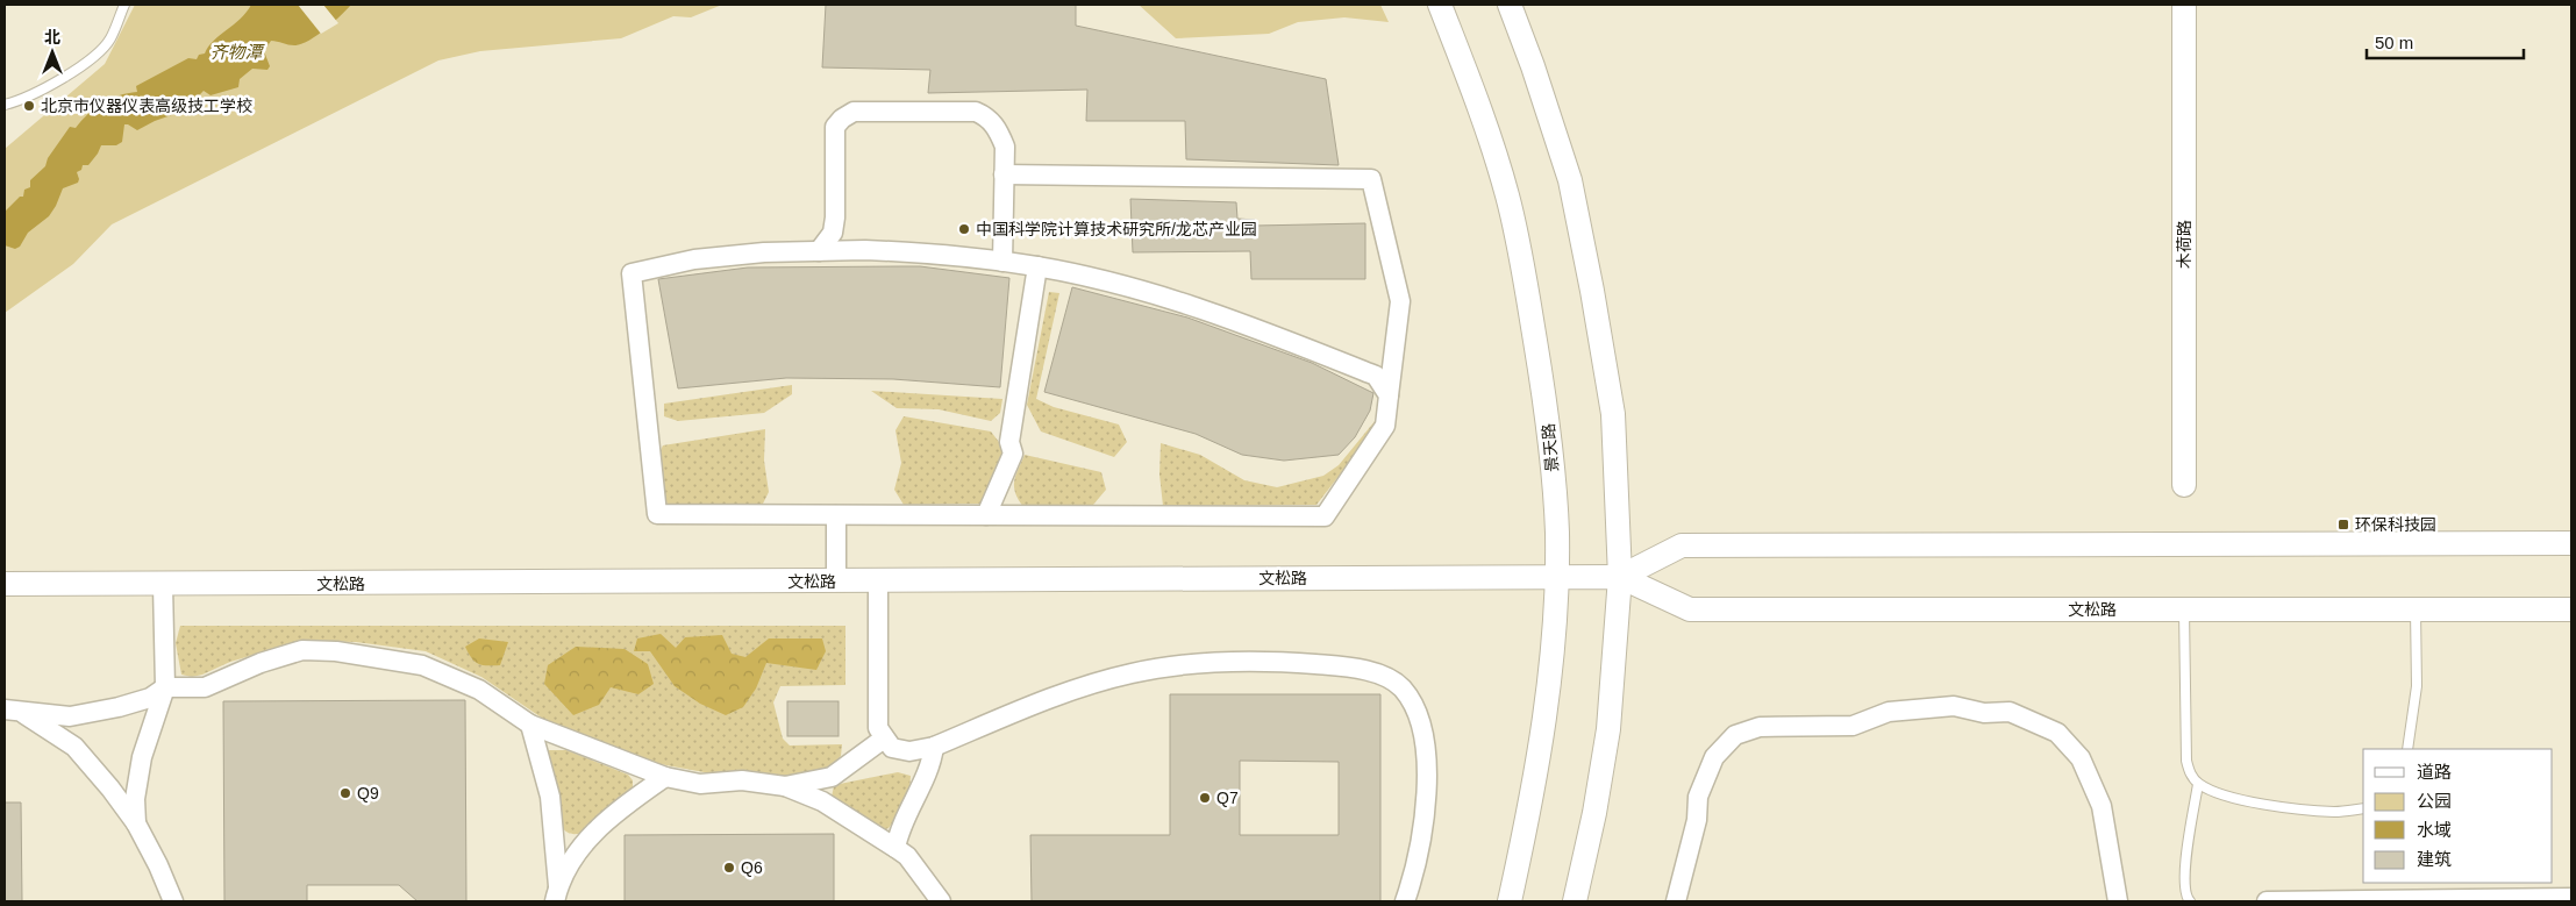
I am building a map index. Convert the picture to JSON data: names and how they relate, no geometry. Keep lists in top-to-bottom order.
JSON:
{
  "streets": {
    "street": ["木荷路", "景天路", "文松路"]
  },
  "crossings": [
    ["景天路", "文松路"]
  ],
  "water": ["齐物潭"],
  "places": {
    "other": [
      "北京市仪器仪表高级技工学校",
      "中国科学院计算技术研究所/龙芯产业园",
      "Q9",
      "Q7",
      "Q6"
    ],
    "transit": ["环保科技园"]
  },
  "legend": [
    "道路",
    "公园",
    "水域",
    "建筑"
  ],
  "scale_bar": "50 m",
  "north": "top"
}
